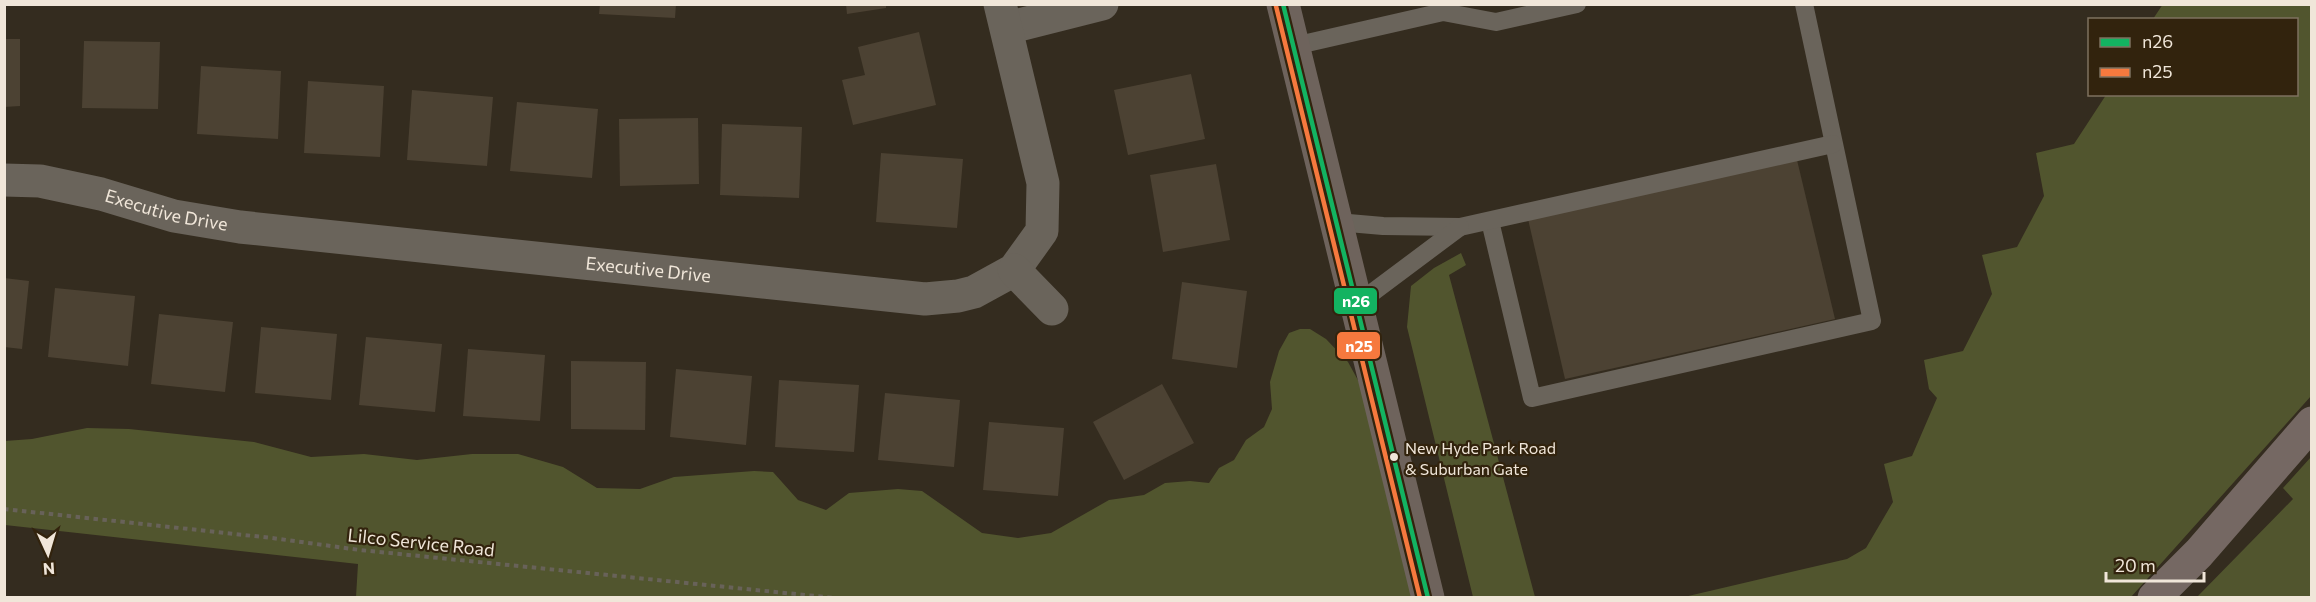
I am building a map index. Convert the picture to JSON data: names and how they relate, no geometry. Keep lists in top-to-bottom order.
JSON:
{
  "streets": {
    "street": ["Executive Drive"],
    "path": ["Lilco Service Road"]
  },
  "places": ["New Hyde Park Road & Suburban Gate"],
  "lines": ["transit line n26", "transit line n25"],
  "legend": ["n26", "n25"],
  "scale_bar": "20 m",
  "north": "bottom"
}
